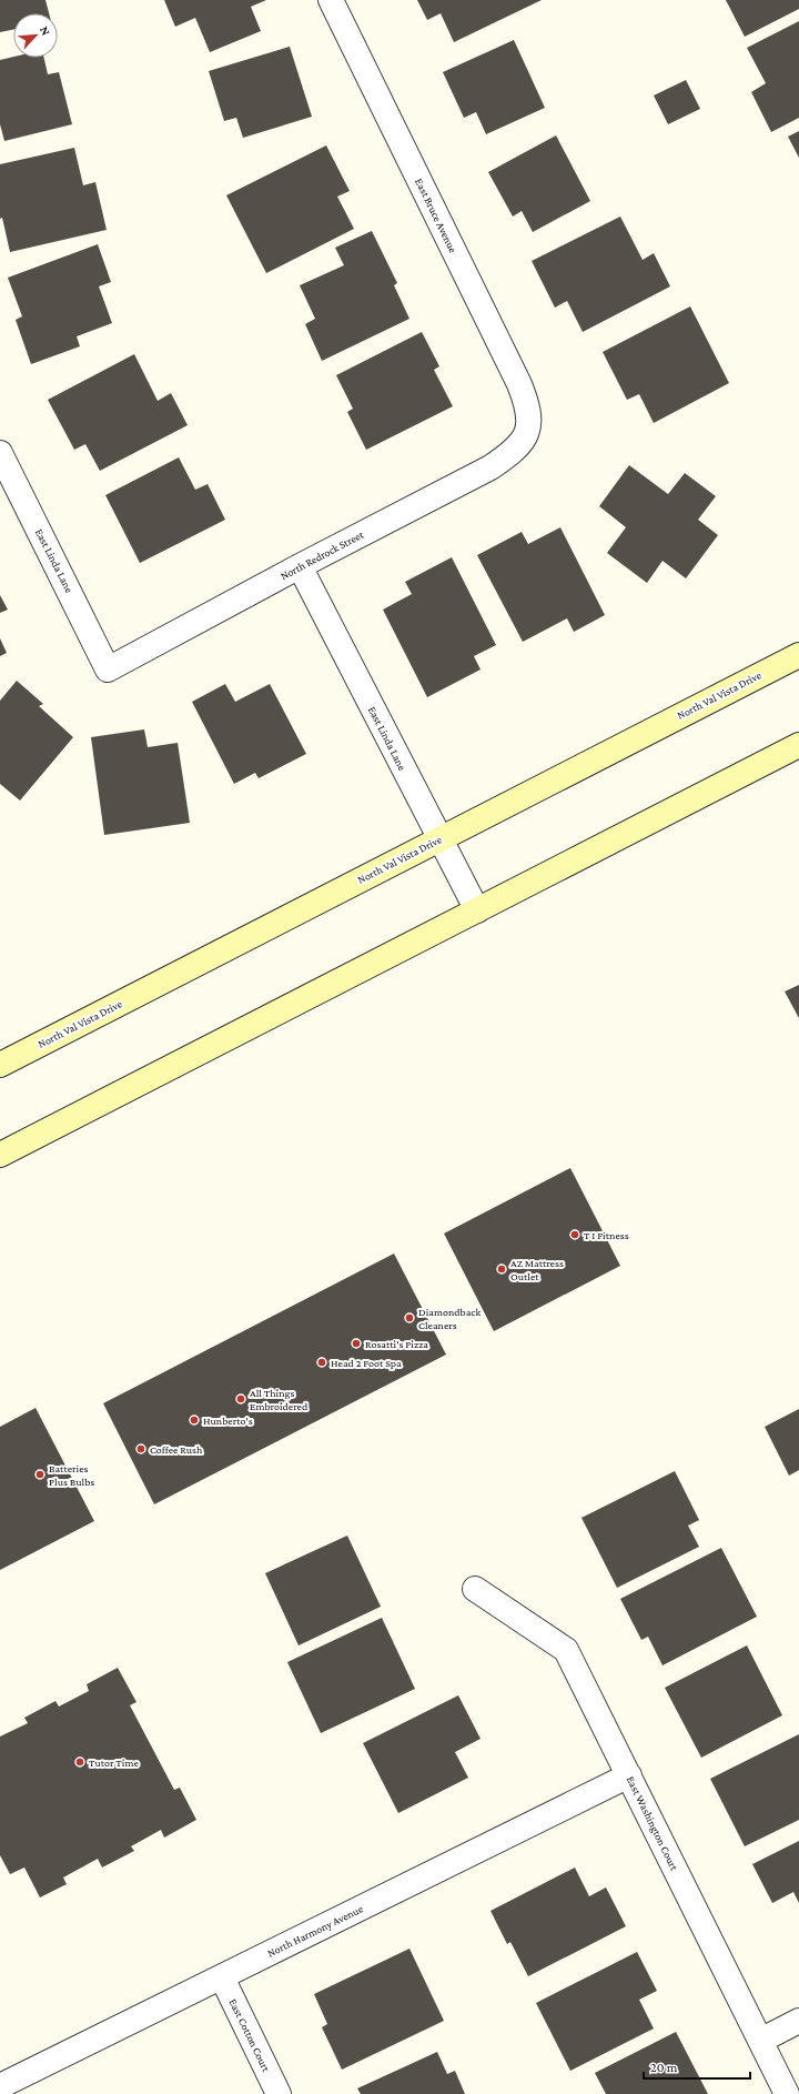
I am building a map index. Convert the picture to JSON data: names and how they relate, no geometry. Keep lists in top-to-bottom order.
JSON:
{
  "streets": {
    "main road": ["North Val Vista Drive"],
    "street": [
      "East Bruce Avenue",
      "North Redrock Street",
      "East Linda Lane",
      "East Washington Court",
      "North Harmony Avenue",
      "East Cotton Court"
    ]
  },
  "crossings": [
    ["East Bruce Avenue", "North Redrock Street"],
    ["North Redrock Street", "East Linda Lane"],
    ["East Linda Lane", "North Val Vista Drive"],
    ["East Washington Court", "North Harmony Avenue"],
    ["North Harmony Avenue", "East Cotton Court"]
  ],
  "places": [
    "T I Fitness",
    "AZ Mattress Outlet",
    "Diamondback Cleaners",
    "Rosatti's Pizza",
    "Head 2 Foot Spa",
    "All Things Embroidered",
    "Hunberto's",
    "Coffee Rush",
    "Batteries Plus Bulbs",
    "Tutor Time"
  ],
  "scale_bar": "20 m",
  "north": "top right"
}
